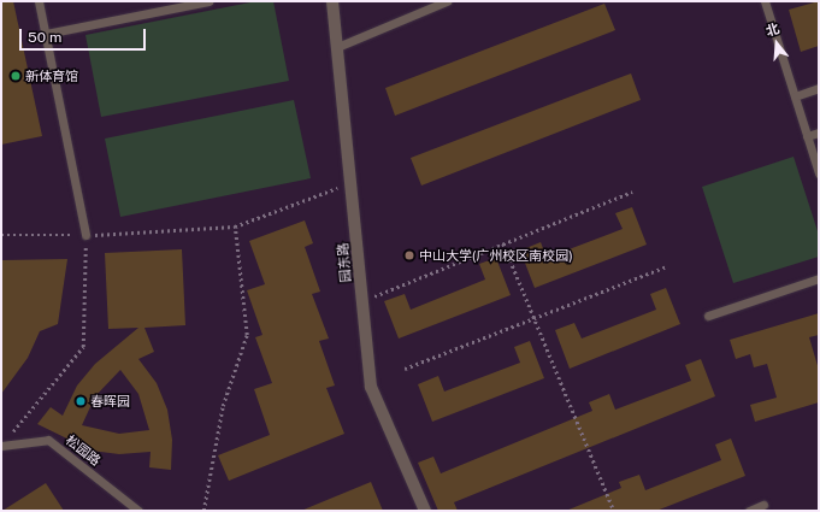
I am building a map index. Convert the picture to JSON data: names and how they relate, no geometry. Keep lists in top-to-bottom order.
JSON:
{
  "streets": {
    "street": ["园东路"],
    "lane": ["松园路"]
  },
  "places": ["新体育馆", "中山大学(广州校区南校园)", "春晖园"],
  "scale_bar": "50 m",
  "north": "top"
}
